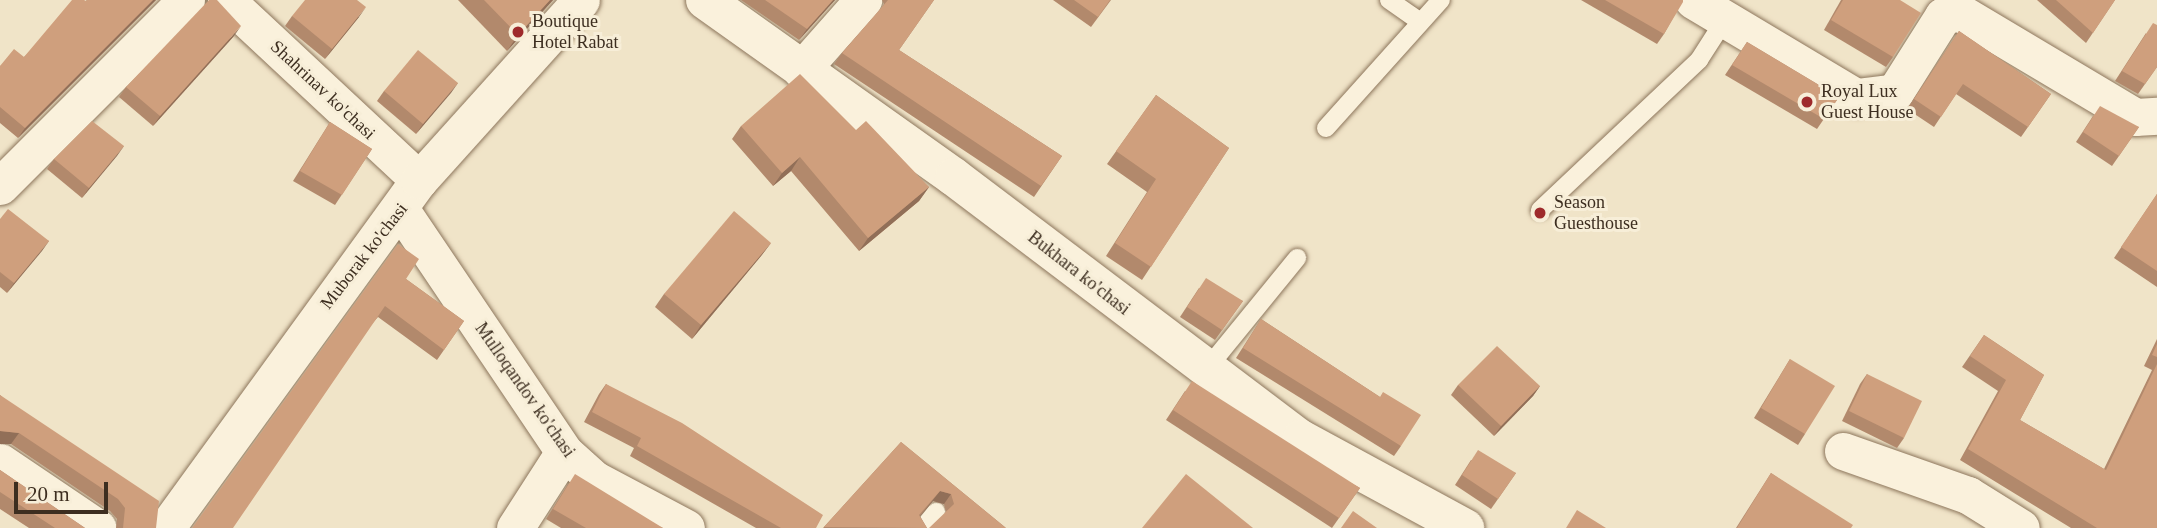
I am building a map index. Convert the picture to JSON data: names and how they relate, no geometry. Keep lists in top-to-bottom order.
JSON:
{
  "streets": {
    "street": [
      "Shahrinav ko'chasi",
      "Muborak ko'chasi",
      "Bukhara ko'chasi",
      "Mulloqandov ko'chasi"
    ]
  },
  "crossings": [
    ["Shahrinav ko'chasi", "Muborak ko'chasi"],
    ["Shahrinav ko'chasi", "Mulloqandov ko'chasi"],
    ["Muborak ko'chasi", "Mulloqandov ko'chasi"]
  ],
  "places": ["Boutique Hotel Rabat", "Royal Lux Guest House", "Season Guesthouse"],
  "scale_bar": "20 m"
}
